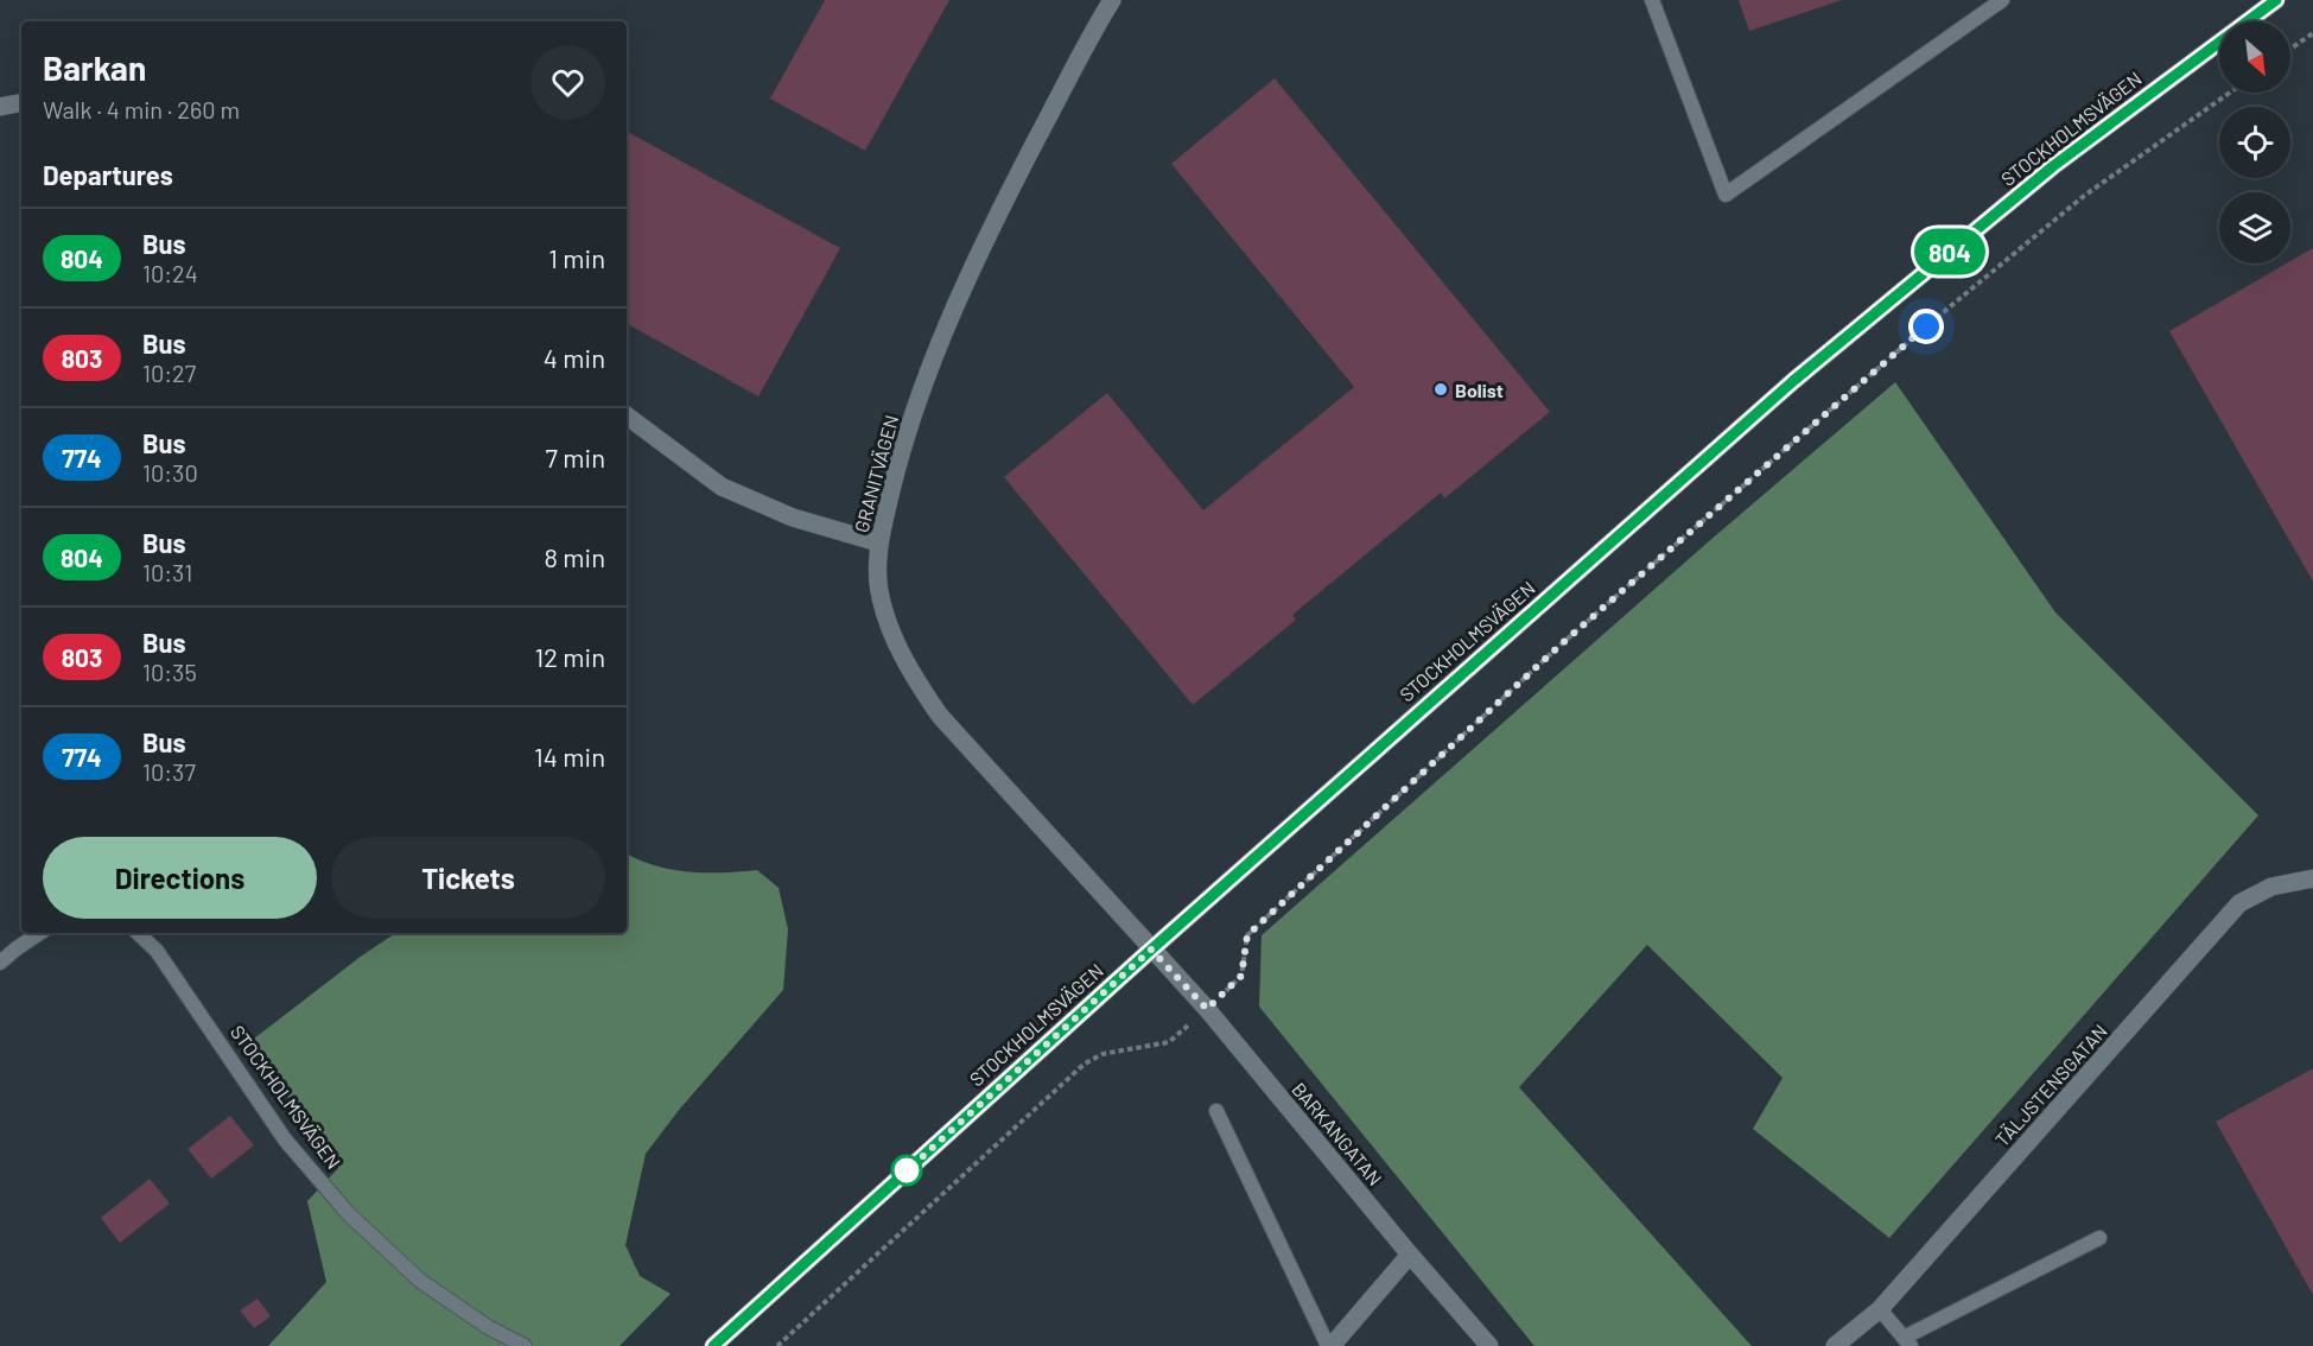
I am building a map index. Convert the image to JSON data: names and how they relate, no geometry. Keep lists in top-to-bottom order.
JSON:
{
  "streets": {
    "street": [
      "STOCKHOLMSVÄGEN",
      "GRANITVÄGEN",
      "TÄLJSTENSGATAN",
      "BARKANGATAN"
    ]
  },
  "crossings": [
    ["STOCKHOLMSVÄGEN", "GRANITVÄGEN"],
    ["STOCKHOLMSVÄGEN", "BARKANGATAN"],
    ["GRANITVÄGEN", "BARKANGATAN"]
  ],
  "places": ["Bolist"],
  "lines": ["bus line 804"],
  "north": "bottom right",
  "page": {
    "on_map": "804",
    "heading": [
      ["Barkan", "Walk · 4 min · 260 m"],
      "Departures"
    ],
    "list": [
      {
        "mark": "804",
        "name": "Bus",
        "note": "10:24",
        "value": "1 min"
      },
      {
        "mark": "803",
        "name": "Bus",
        "note": "10:27",
        "value": "4 min"
      },
      {
        "mark": "774",
        "name": "Bus",
        "note": "10:30",
        "value": "7 min"
      },
      {
        "mark": "804",
        "name": "Bus",
        "note": "10:31",
        "value": "8 min"
      },
      {
        "mark": "803",
        "name": "Bus",
        "note": "10:35",
        "value": "12 min"
      },
      {
        "mark": "774",
        "name": "Bus",
        "note": "10:37",
        "value": "14 min"
      }
    ],
    "buttons": ["Directions", "Tickets"]
  }
}
